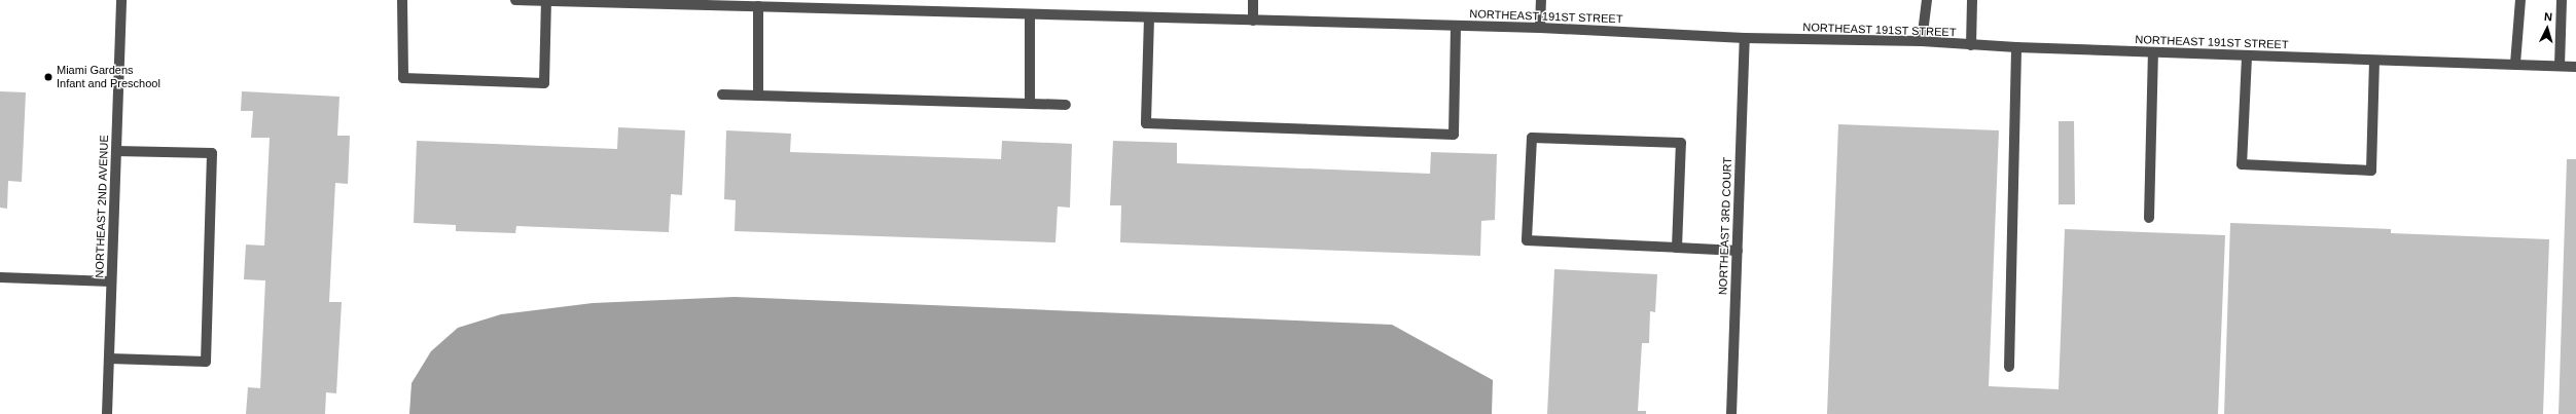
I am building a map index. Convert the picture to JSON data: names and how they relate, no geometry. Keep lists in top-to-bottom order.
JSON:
{
  "streets": {
    "street": ["NORTHEAST 191ST STREET", "NORTHEAST 2ND AVENUE", "NORTHEAST 3RD COURT"]
  },
  "crossings": [
    ["NORTHEAST 191ST STREET", "NORTHEAST 3RD COURT"]
  ],
  "places": ["Miami Gardens Infant and Preschool"],
  "north": "top"
}
